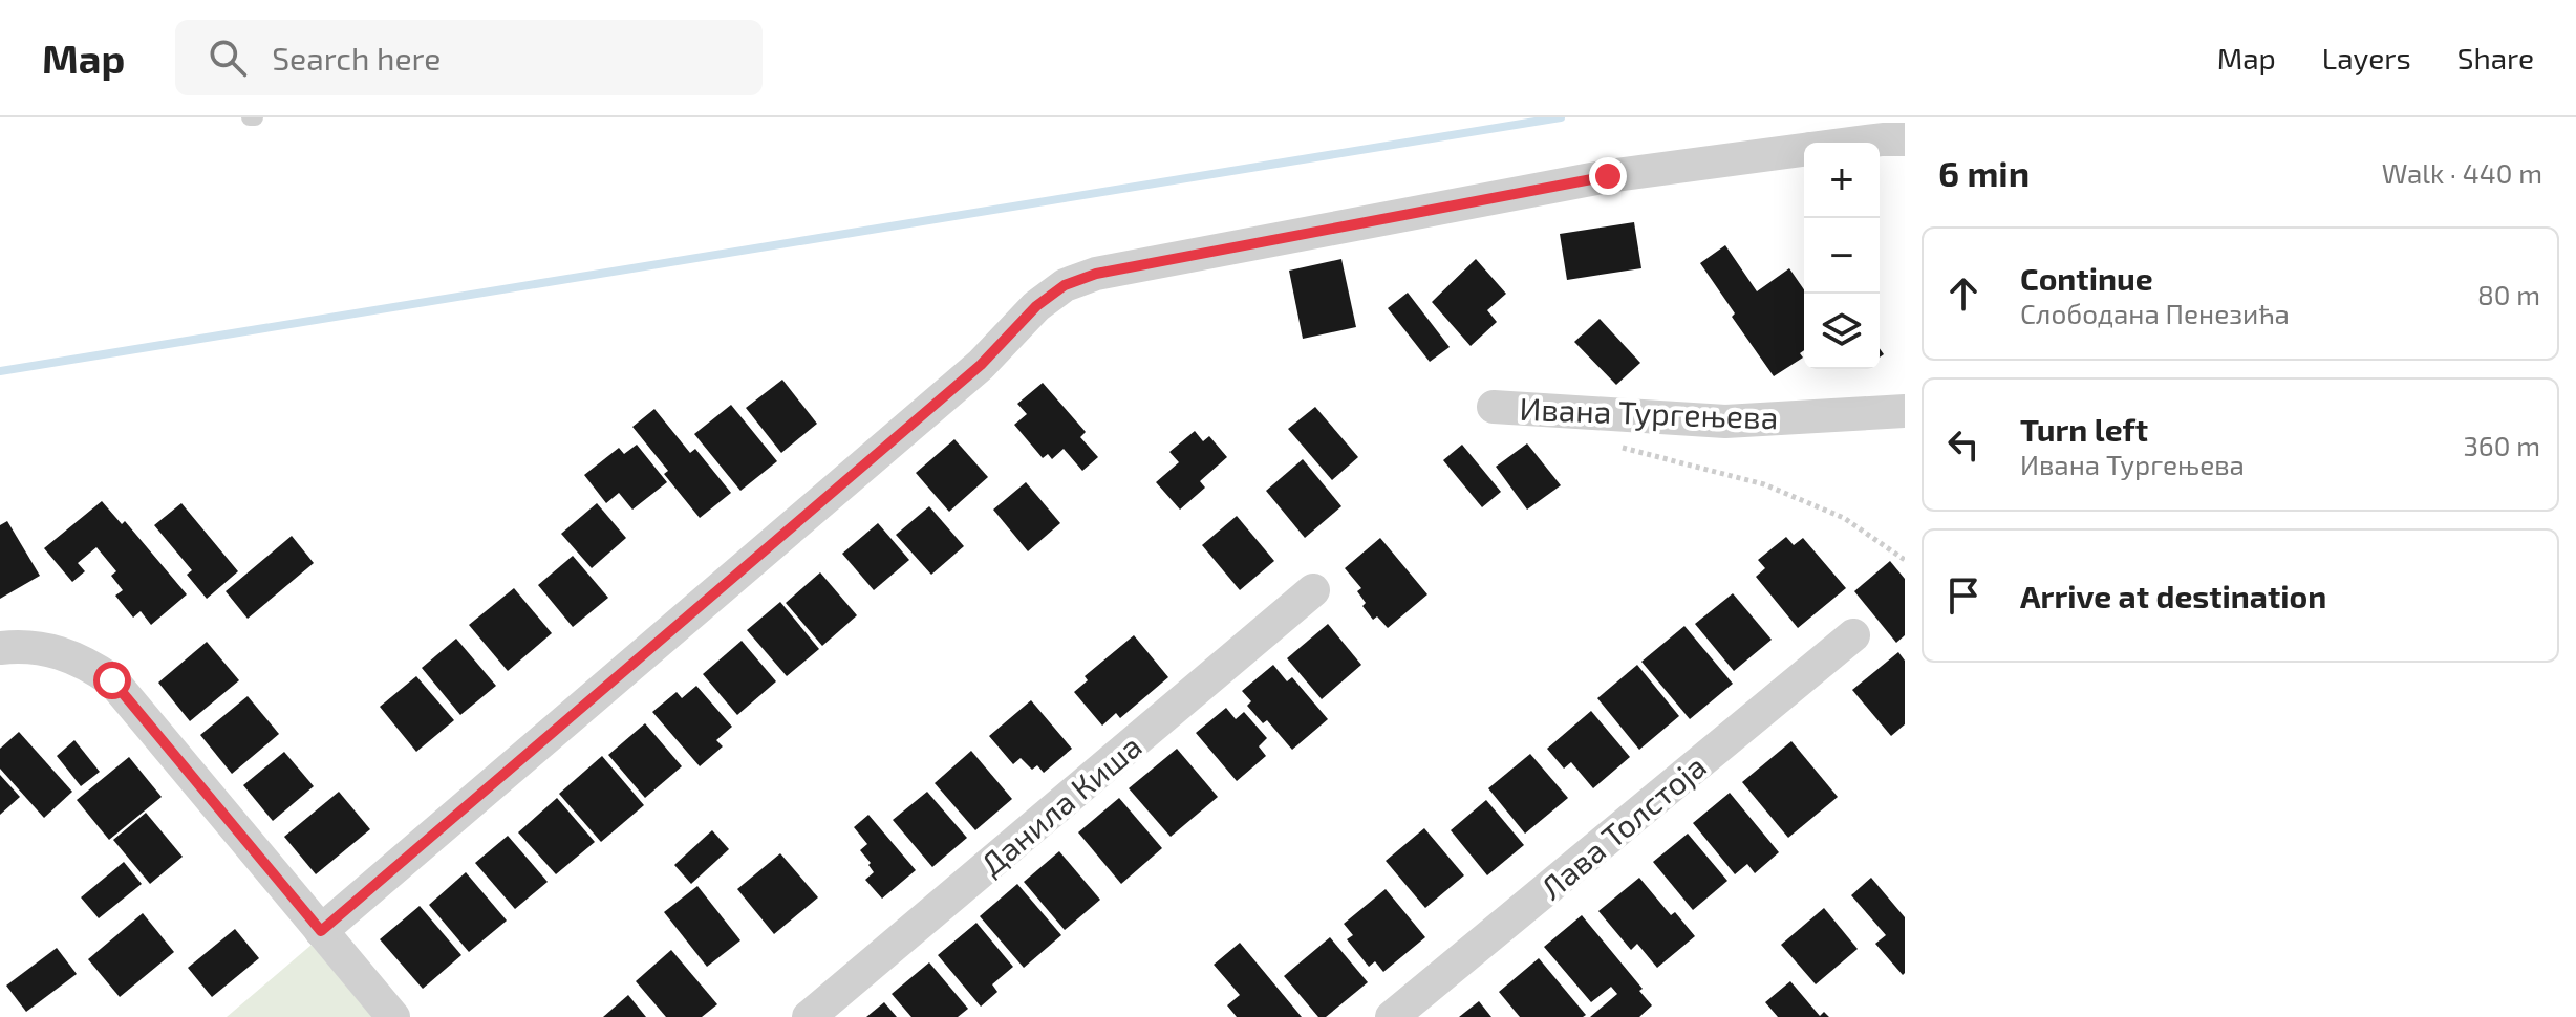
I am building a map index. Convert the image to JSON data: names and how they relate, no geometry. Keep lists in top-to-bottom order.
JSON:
{
  "streets": {
    "street": ["Ивана Тургењева", "Данила Киша", "Лава Толстоја"]
  },
  "page": {
    "header": "Map",
    "search": "Search here",
    "nav": ["Map", "Layers", "Share"],
    "heading": ["6 min", "Walk · 440 m"],
    "map_buttons": ["+", "−"],
    "list": [
      ["Continue", "Слободана Пенезића", "80 m"],
      ["Turn left", "Ивана Тургењева", "360 m"],
      "Arrive at destination"
    ]
  }
}
